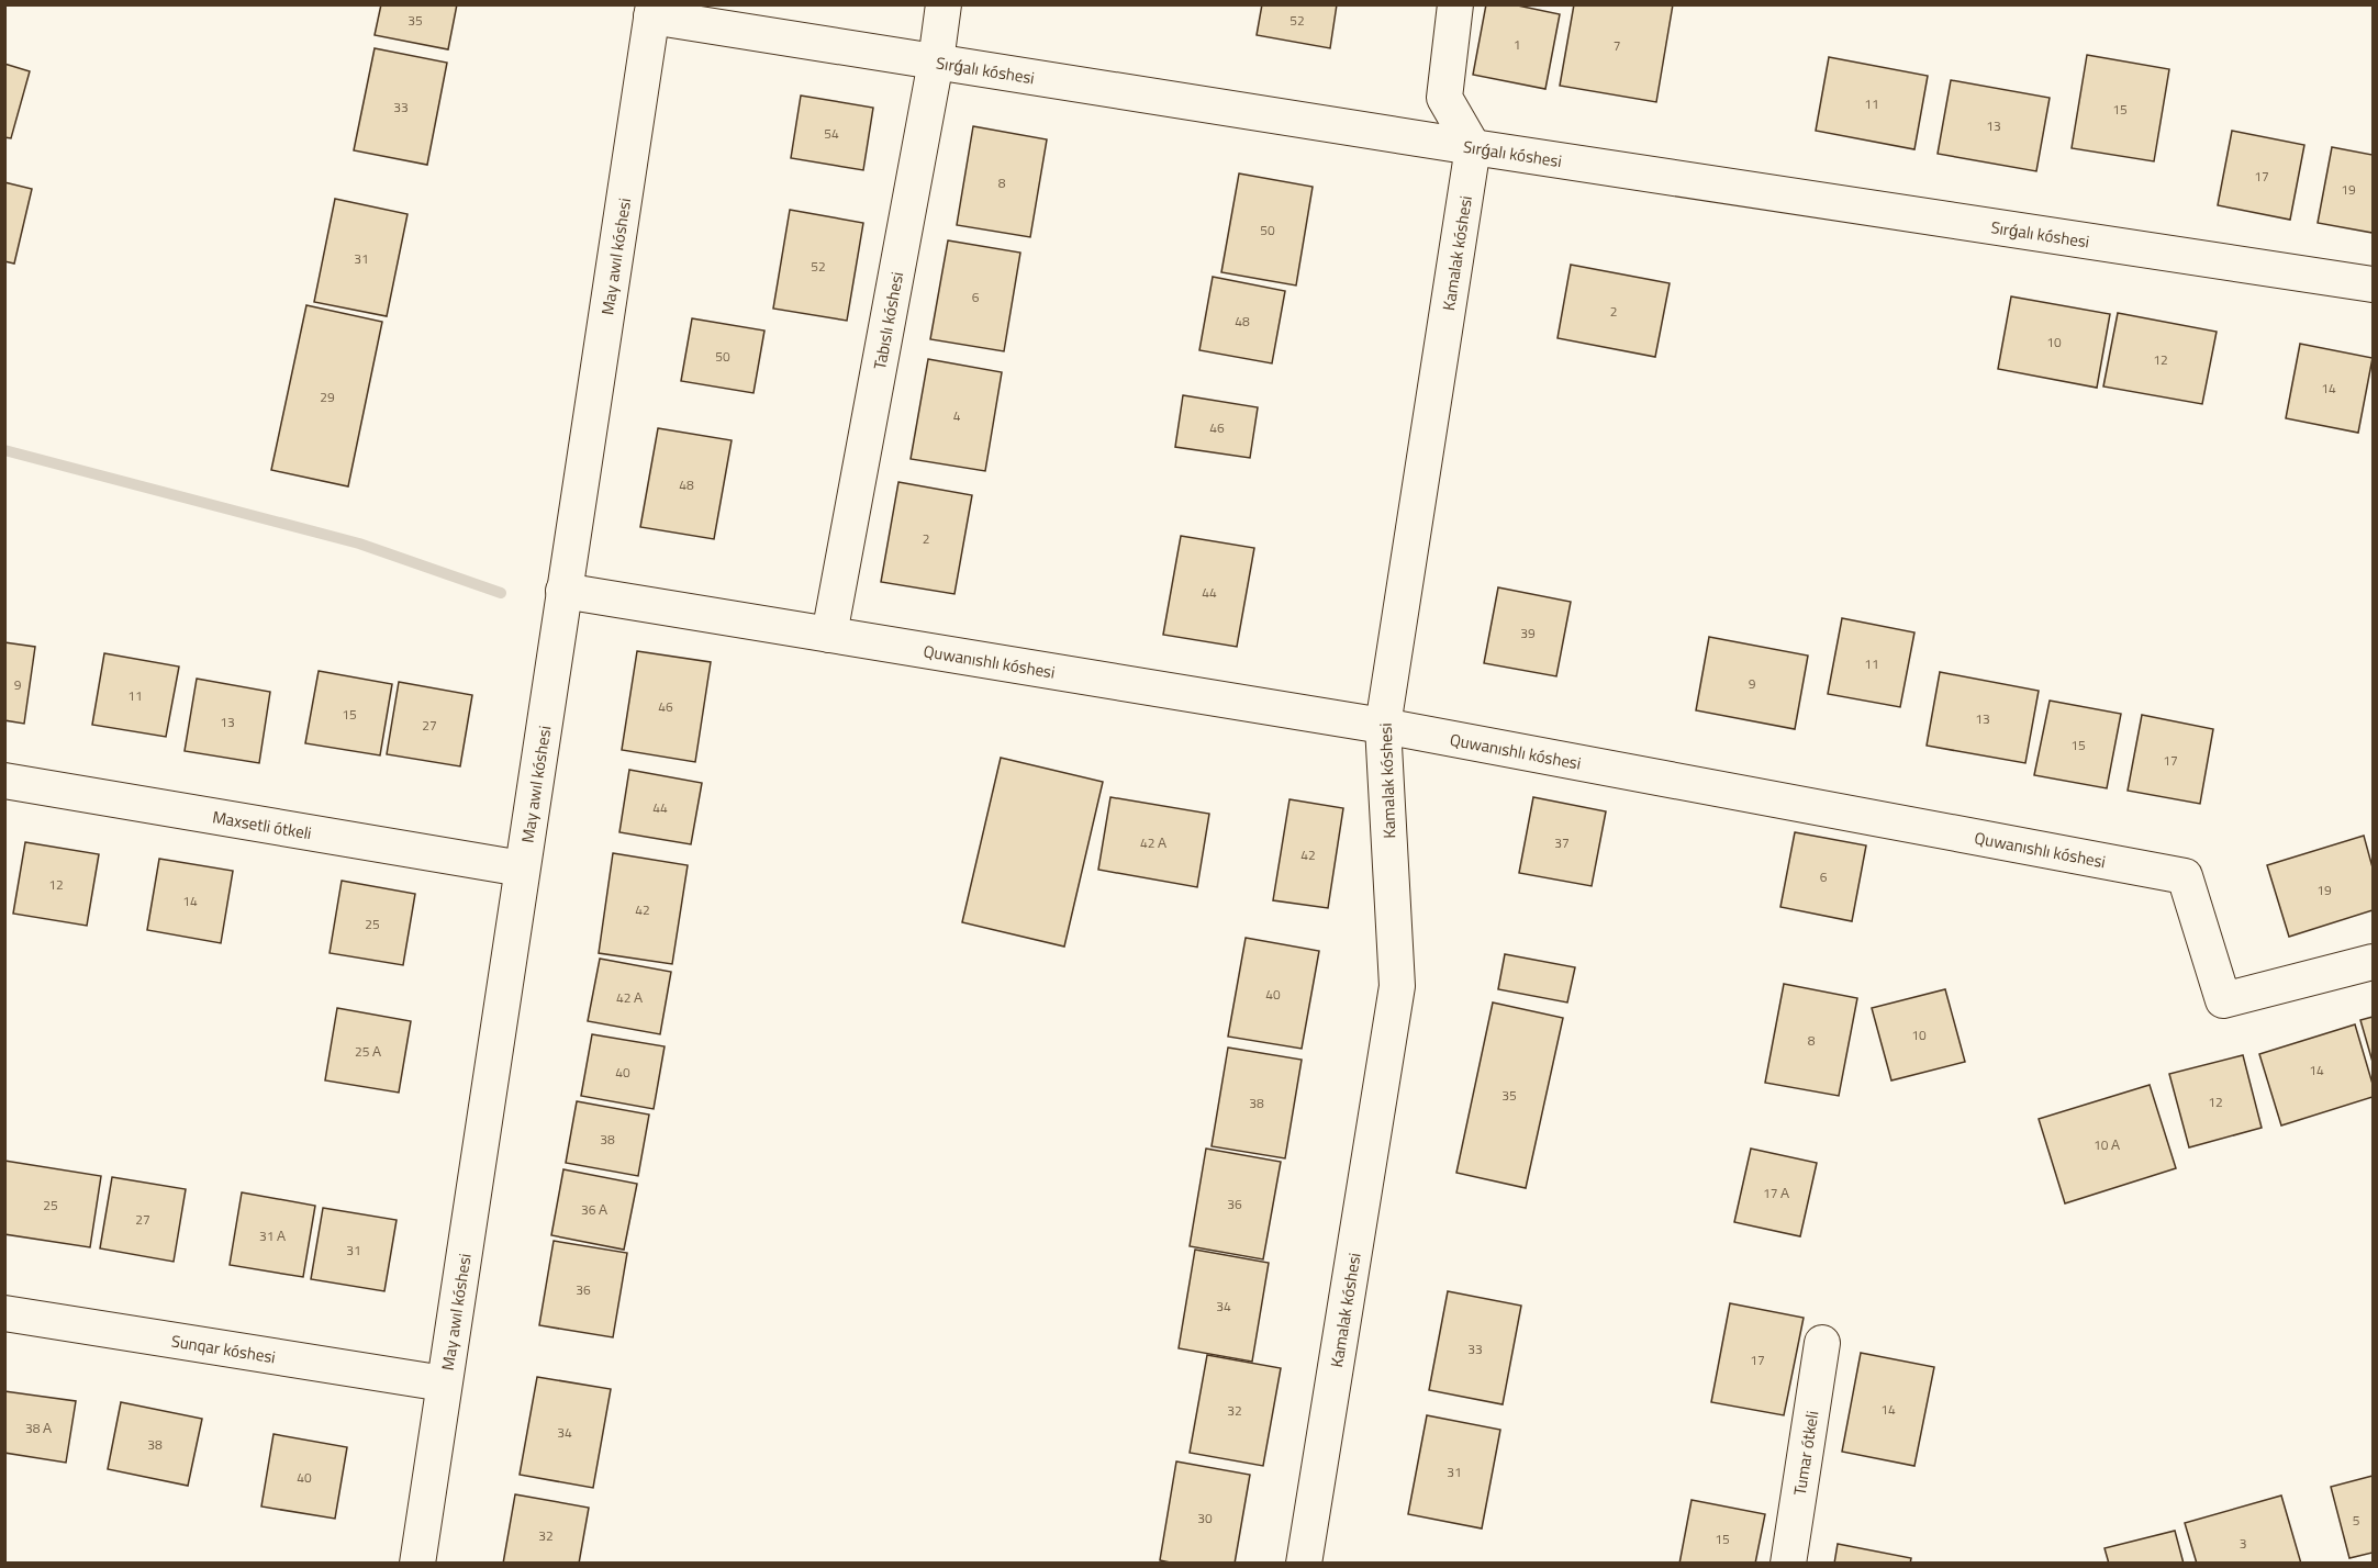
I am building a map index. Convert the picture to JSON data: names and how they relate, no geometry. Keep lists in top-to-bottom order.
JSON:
{
  "streets": {
    "street": [
      "Sırǵalı kóshesi",
      "Kamalak kóshesi",
      "May awıl kóshesi",
      "Tabıslı kóshesi",
      "Quwanıshlı kóshesi",
      "Maxsetli ótkeli",
      "Sunqar kóshesi",
      "Tumar ótkeli"
    ]
  },
  "crossings": [
    ["Sırǵalı kóshesi", "Kamalak kóshesi"],
    ["Sırǵalı kóshesi", "May awıl kóshesi"],
    ["Sırǵalı kóshesi", "Tabıslı kóshesi"],
    ["Kamalak kóshesi", "Quwanıshlı kóshesi"],
    ["May awıl kóshesi", "Quwanıshlı kóshesi"],
    ["May awıl kóshesi", "Maxsetli ótkeli"],
    ["May awıl kóshesi", "Sunqar kóshesi"],
    ["Tabıslı kóshesi", "Quwanıshlı kóshesi"]
  ],
  "house_numbers": [
    "35",
    "52",
    "1",
    "7",
    "11",
    "33",
    "15",
    "13",
    "54",
    "17",
    "8",
    "19",
    "50",
    "31",
    "52",
    "6",
    "2",
    "48",
    "10",
    "50",
    "12",
    "14",
    "29",
    "4",
    "46",
    "48",
    "2",
    "44",
    "39",
    "11",
    "9",
    "9",
    "11",
    "46",
    "15",
    "13",
    "13",
    "27",
    "15",
    "17",
    "44",
    "42 А",
    "37",
    "42",
    "6",
    "12",
    "19",
    "14",
    "42",
    "25",
    "40",
    "42 А",
    "10",
    "8",
    "25 А",
    "14",
    "40",
    "35",
    "12",
    "38",
    "38",
    "10 А",
    "17 А",
    "36",
    "25",
    "36 А",
    "27",
    "31 А",
    "31",
    "36",
    "34",
    "33",
    "17",
    "14",
    "32",
    "38 А",
    "34",
    "38",
    "31",
    "40",
    "30",
    "5",
    "32",
    "15",
    "3"
  ]
}
